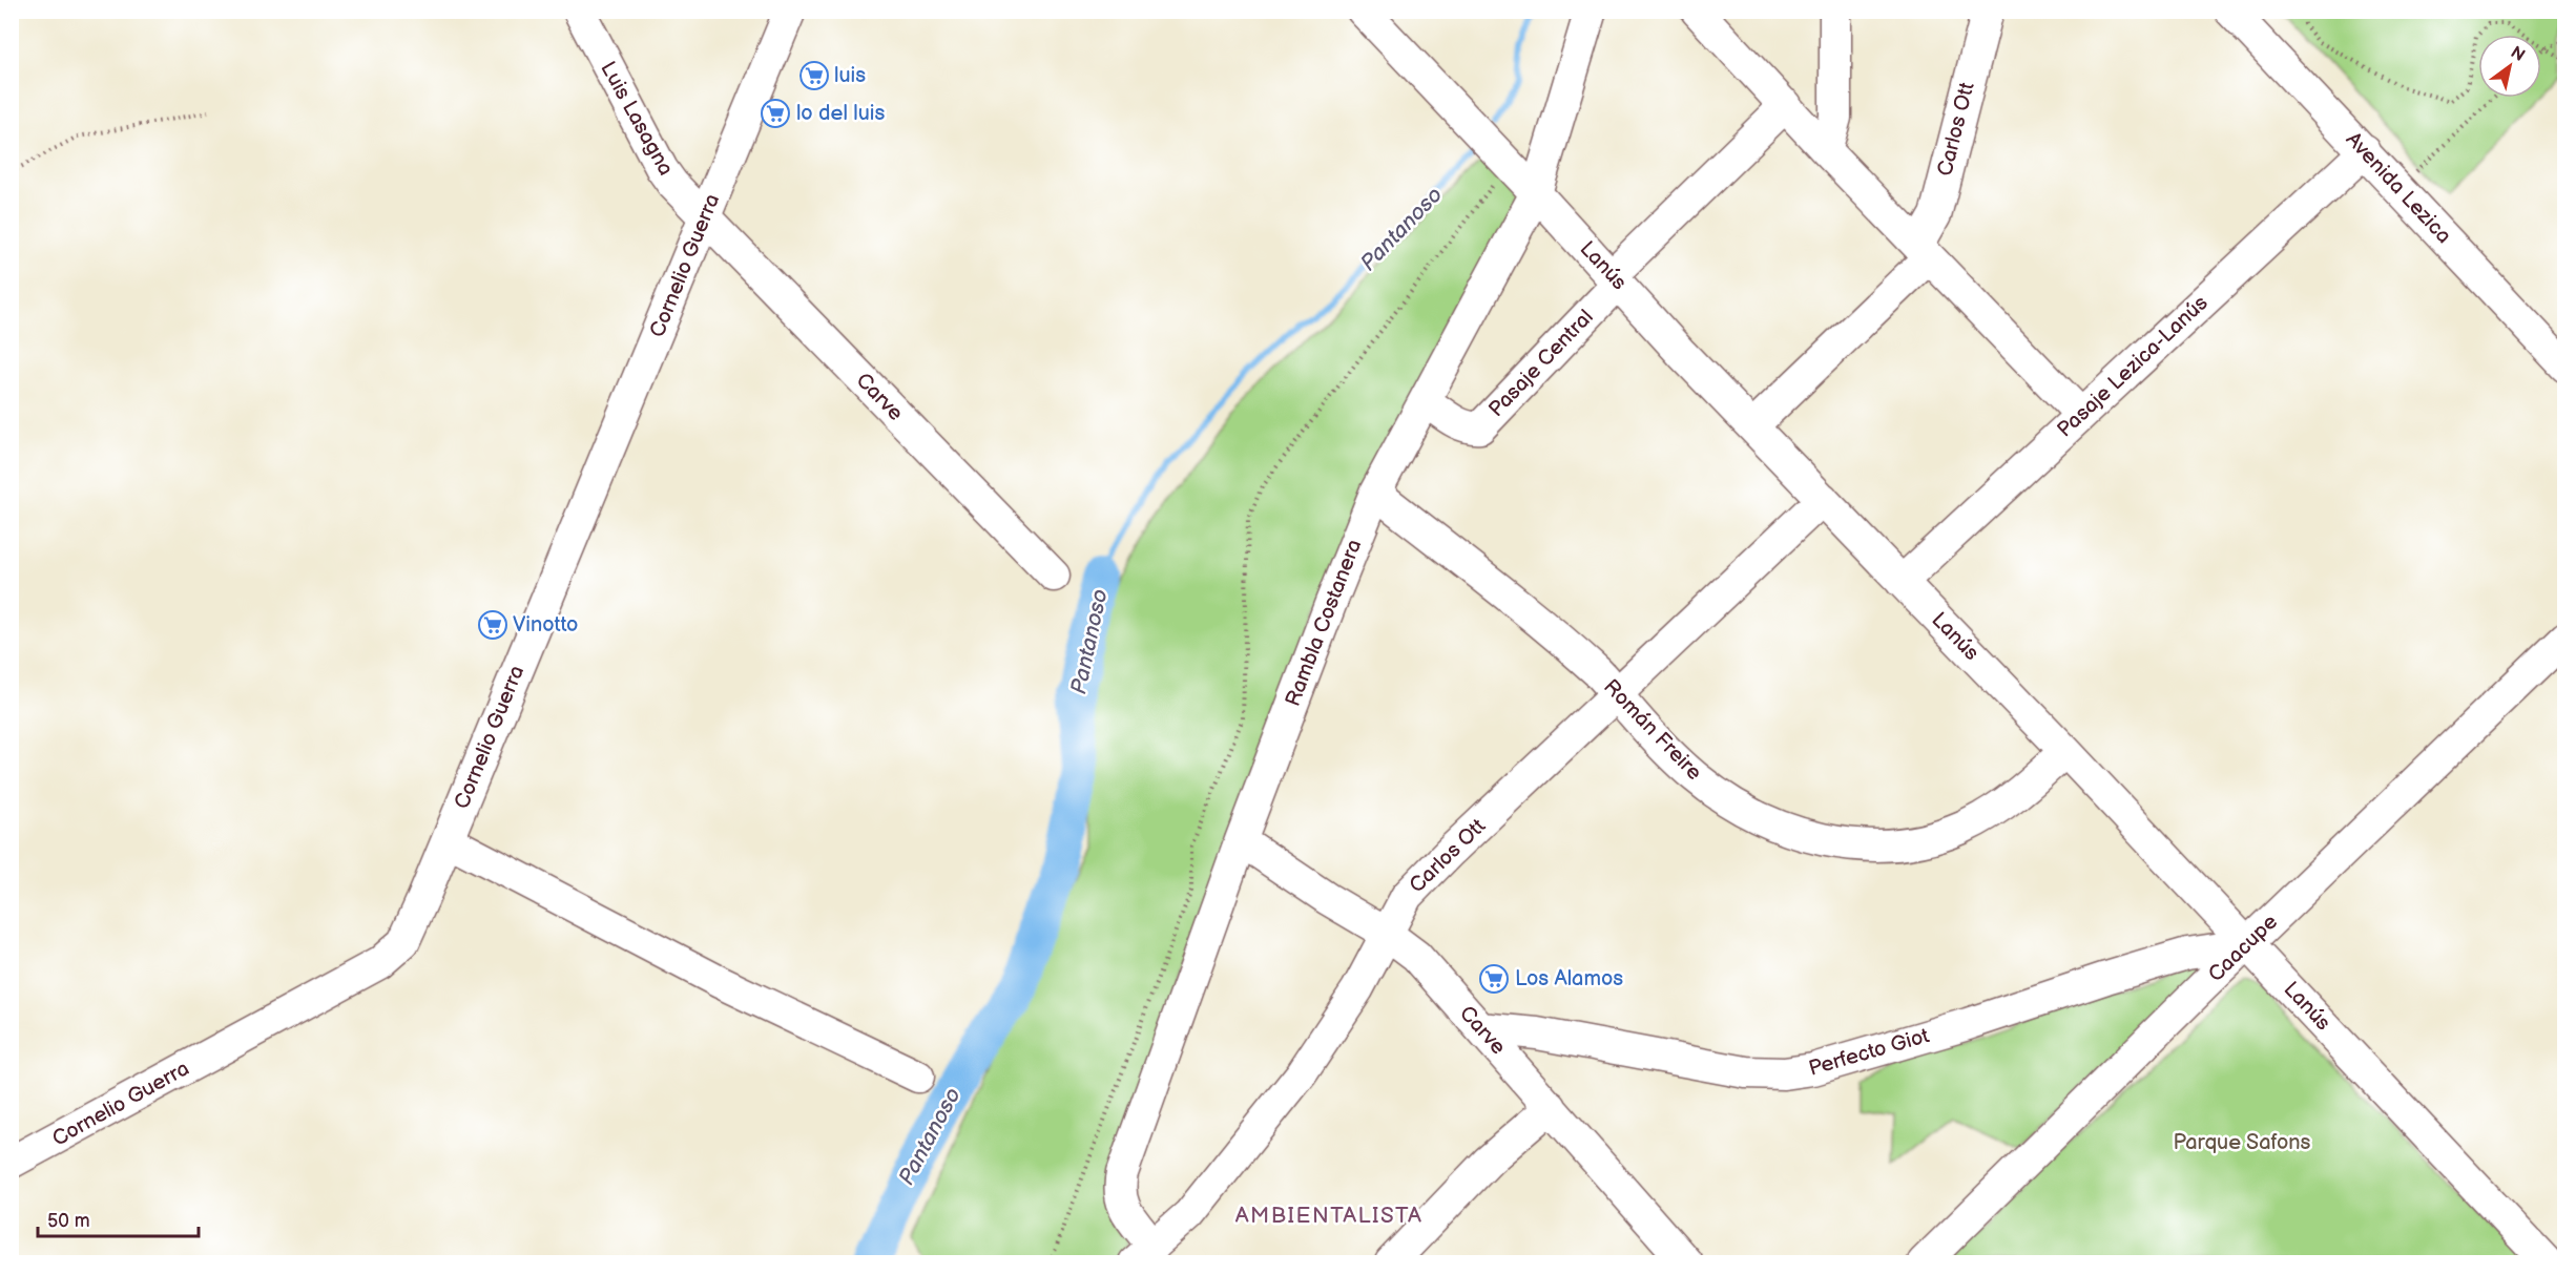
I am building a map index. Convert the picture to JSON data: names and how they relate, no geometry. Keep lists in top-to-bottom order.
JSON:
{
  "streets": {
    "street": [
      "Luis Lasagna",
      "Carlos Ott",
      "Avenida Lezica",
      "Cornelio Guerra",
      "Lanús",
      "Pasaje Central",
      "Pasaje Lezica-Lanús",
      "Carve",
      "Rambla Costanera",
      "Román Freire",
      "Caacupe",
      "Perfecto Giot"
    ]
  },
  "crossings": [
    ["Luis Lasagna", "Cornelio Guerra"],
    ["Luis Lasagna", "Carve"],
    ["Carlos Ott", "Lanús"],
    ["Carlos Ott", "Carve"],
    ["Carlos Ott", "Rambla Costanera"],
    ["Carlos Ott", "Román Freire"],
    ["Avenida Lezica", "Pasaje Lezica-Lanús"],
    ["Cornelio Guerra", "Carve"],
    ["Lanús", "Pasaje Central"],
    ["Lanús", "Pasaje Lezica-Lanús"],
    ["Lanús", "Rambla Costanera"],
    ["Lanús", "Román Freire"],
    ["Lanús", "Caacupe"],
    ["Lanús", "Perfecto Giot"],
    ["Pasaje Central", "Rambla Costanera"],
    ["Carve", "Rambla Costanera"],
    ["Carve", "Perfecto Giot"],
    ["Rambla Costanera", "Román Freire"],
    ["Caacupe", "Perfecto Giot"]
  ],
  "districts": ["AMBIENTALISTA"],
  "water": ["Pantanoso"],
  "parks": ["Parque Safons"],
  "places": {
    "supermarket": [
      "luis",
      "lo del luis",
      "Vinotto",
      "Los Alamos"
    ]
  },
  "scale_bar": "50 m",
  "north": "top right"
}
